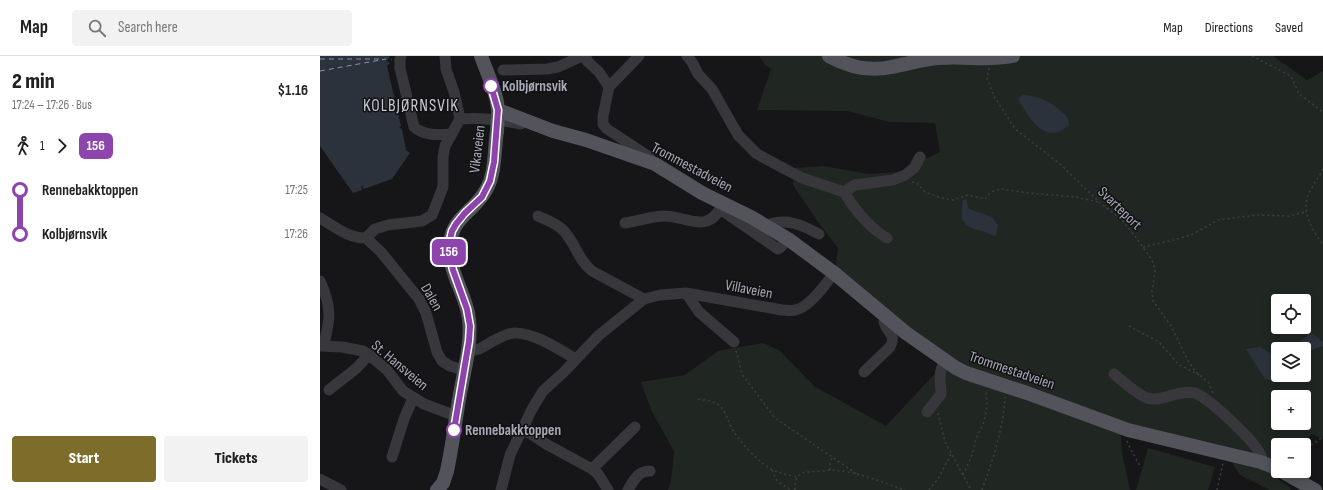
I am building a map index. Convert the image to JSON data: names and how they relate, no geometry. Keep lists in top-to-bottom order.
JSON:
{
  "streets": {
    "main road": ["Vikaveien", "Trommestadveien"],
    "street": ["Villaveien", "Dalen", "St. Hansveien"],
    "path": ["Svarteport"]
  },
  "crossings": [
    ["Vikaveien", "Trommestadveien"],
    ["Vikaveien", "Dalen"],
    ["Vikaveien", "St. Hansveien"],
    ["Trommestadveien", "Villaveien"]
  ],
  "districts": ["KOLBJØRNSVIK"],
  "places": ["Kolbjørnsvik", "Rennebakktoppen"],
  "lines": ["bus line 156"],
  "page": {
    "header": "Map",
    "search": "Search here",
    "nav": ["Map", "Directions", "Saved"],
    "heading": ["2 min", "17:24 – 17:26 · Bus", "$1.16"],
    "on_map": "156",
    "legs": ["1", "156"],
    "list": [
      {
        "name": "Rennebakktoppen",
        "value": "17:25"
      },
      {
        "name": "Kolbjørnsvik",
        "value": "17:26"
      }
    ],
    "map_buttons": ["+", "−"],
    "buttons": ["Start", "Tickets"]
  }
}
